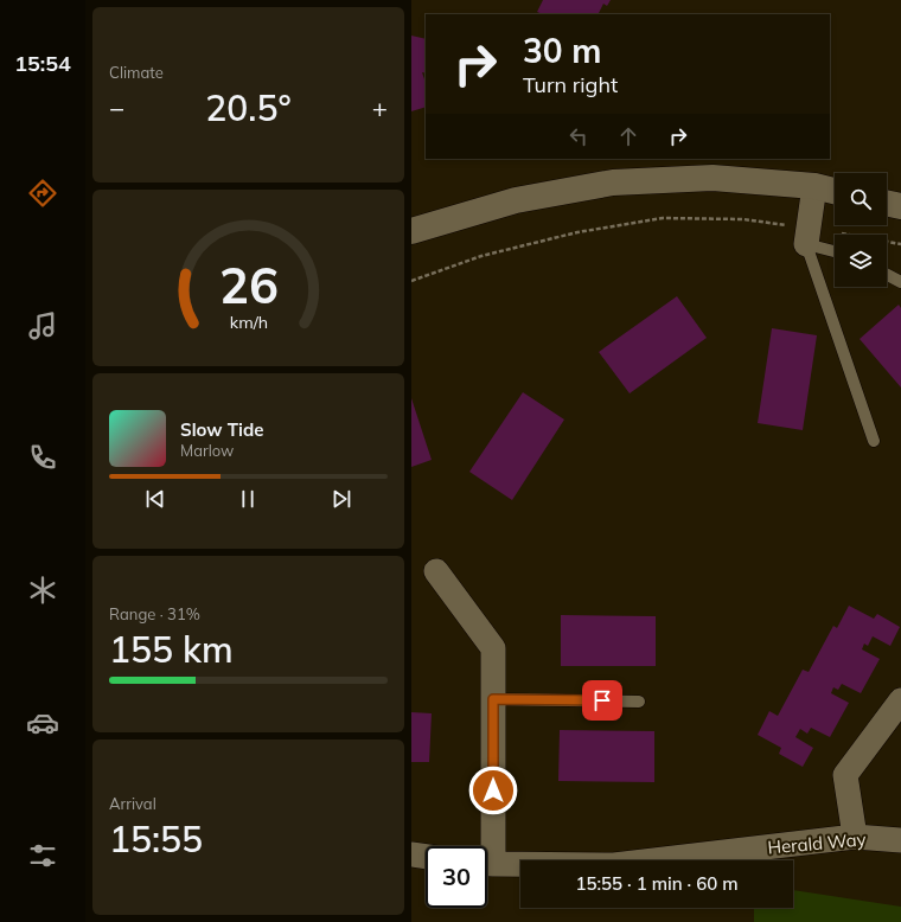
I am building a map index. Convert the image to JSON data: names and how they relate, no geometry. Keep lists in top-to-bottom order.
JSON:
{
  "streets": {
    "street": ["Herald Way"]
  },
  "page": {
    "tabs": "15:54",
    "tile": [
      "Climate",
      ["Range · 31%", "155 km"],
      ["Arrival", "15:55"]
    ],
    "turn": ["30 m", "Turn right"],
    "heat": ["−", "20.5°", "+"],
    "song": ["Slow Tide", "Marlow"],
    "limit": "30",
    "trip": "15:55 · 1 min · 60 m",
    "gauge": ["26", "km/h"]
  }
}
